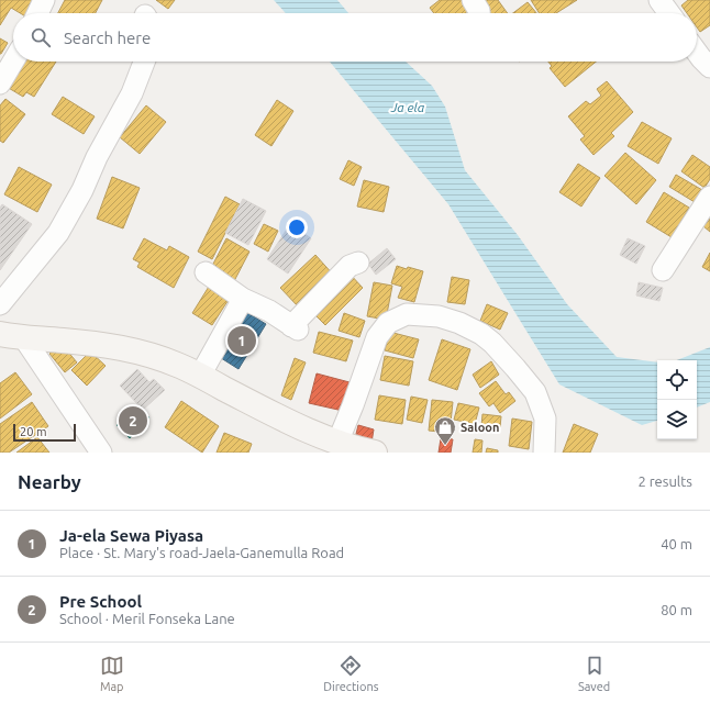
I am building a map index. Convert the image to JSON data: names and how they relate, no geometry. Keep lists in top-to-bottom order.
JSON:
{
  "water": ["Ja ela"],
  "places": {
    "shop": ["Saloon"]
  },
  "scale_bar": "20 m",
  "page": {
    "search": "Search here",
    "pins": ["1", "2"],
    "scale": "20 m",
    "heading": ["Nearby", "2 results"],
    "list": [
      {
        "mark": "1",
        "name": "Ja-ela Sewa Piyasa",
        "note": "Place · St. Mary's road-Jaela-Ganemulla Road",
        "value": "40 m"
      },
      {
        "mark": "2",
        "name": "Pre School",
        "note": "School · Meril Fonseka Lane",
        "value": "80 m"
      }
    ],
    "nav": ["Map", "Directions", "Saved"]
  }
}
